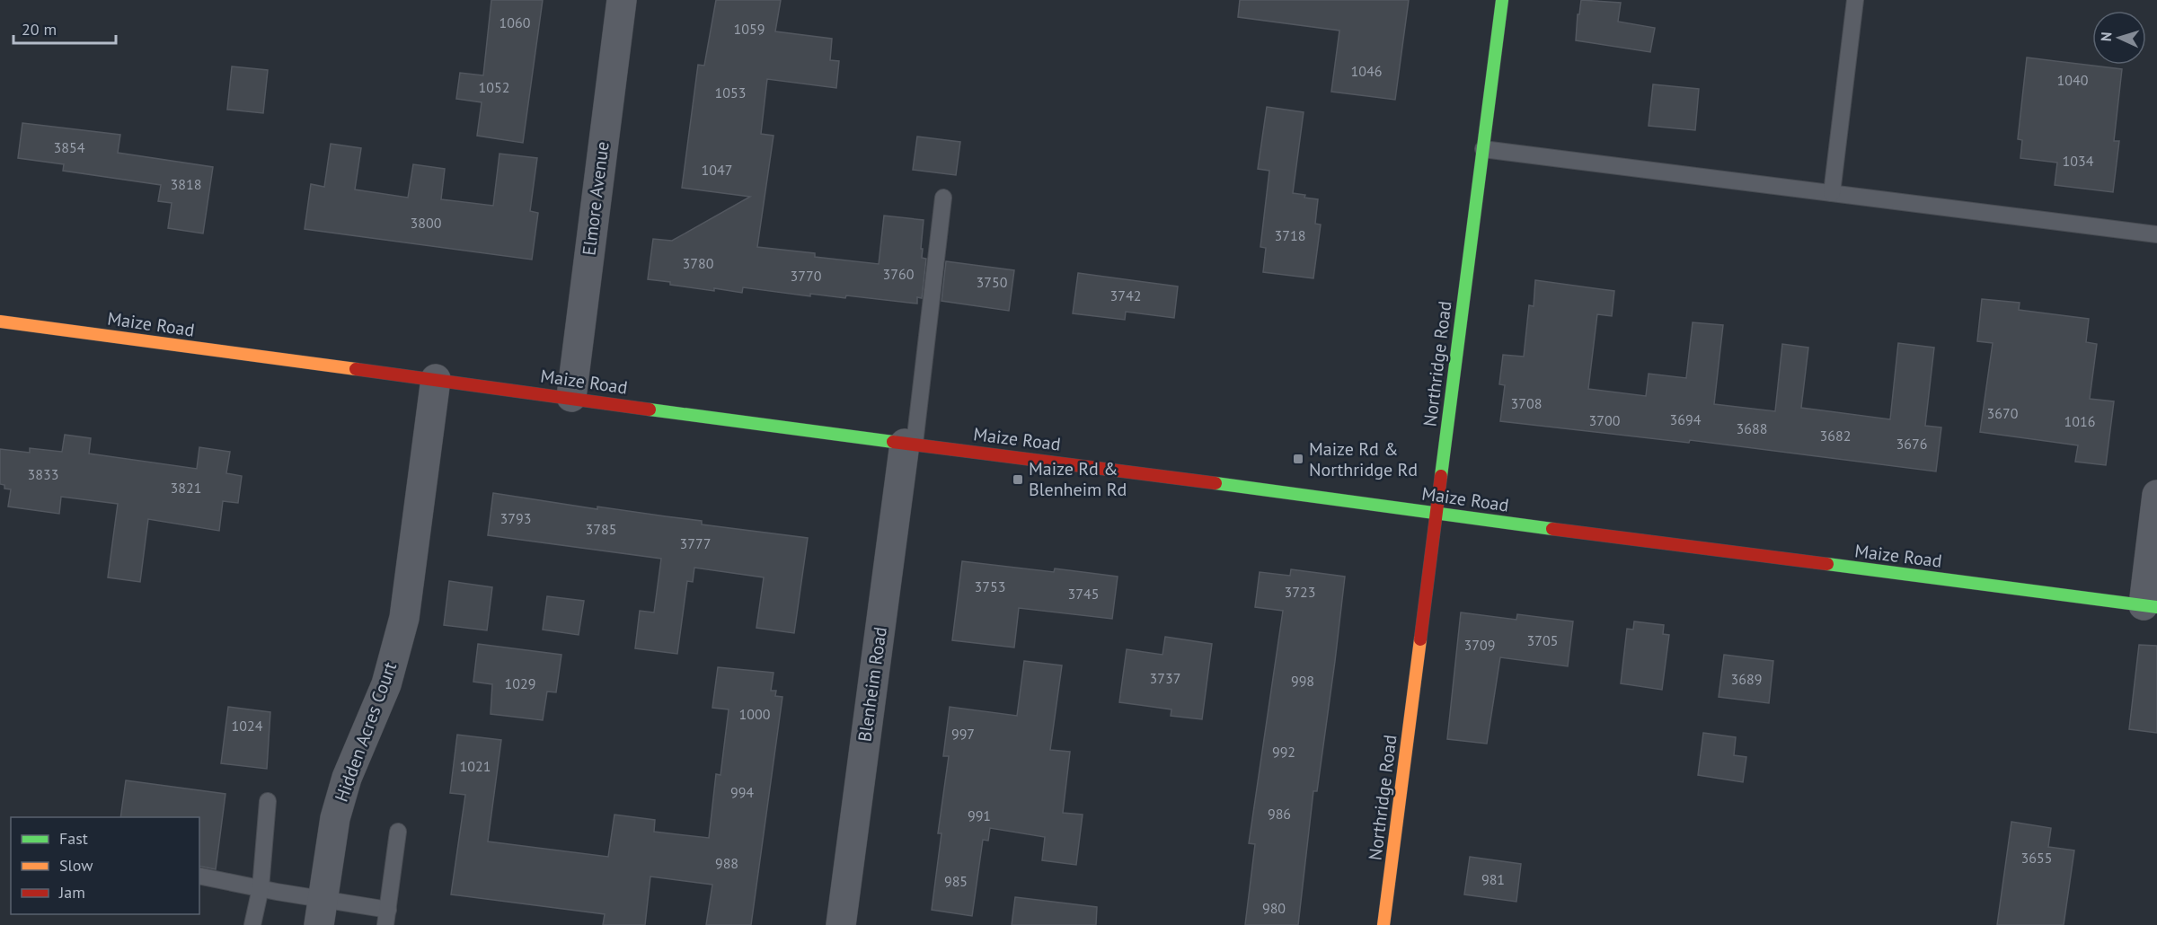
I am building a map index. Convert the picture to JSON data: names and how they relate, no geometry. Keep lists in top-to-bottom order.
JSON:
{
  "streets": {
    "street": [
      "Elmore Avenue",
      "Maize Road",
      "Northridge Road",
      "Blenheim Road",
      "Hidden Acres Court"
    ]
  },
  "crossings": [
    ["Elmore Avenue", "Maize Road"],
    ["Maize Road", "Northridge Road"],
    ["Maize Road", "Blenheim Road"],
    ["Maize Road", "Hidden Acres Court"]
  ],
  "places": {
    "transit": ["Maize Rd & Northridge Rd", "Maize Rd & Blenheim Rd"]
  },
  "house_numbers": [
    "1060",
    "1059",
    "1046",
    "1040",
    "1052",
    "1053",
    "3854",
    "1034",
    "1047",
    "3818",
    "3800",
    "3718",
    "3780",
    "3760",
    "3770",
    "3750",
    "3742",
    "3708",
    "3670",
    "3694",
    "3700",
    "1016",
    "3688",
    "3682",
    "3676",
    "3833",
    "3821",
    "3793",
    "3785",
    "3777",
    "3753",
    "3723",
    "3745",
    "3705",
    "3709",
    "3737",
    "3689",
    "998",
    "1029",
    "1000",
    "1024",
    "997",
    "992",
    "1021",
    "994",
    "986",
    "991",
    "3655",
    "988",
    "981",
    "985",
    "980"
  ],
  "legend": ["Fast", "Slow", "Jam"],
  "scale_bar": "20 m",
  "north": "left"
}
